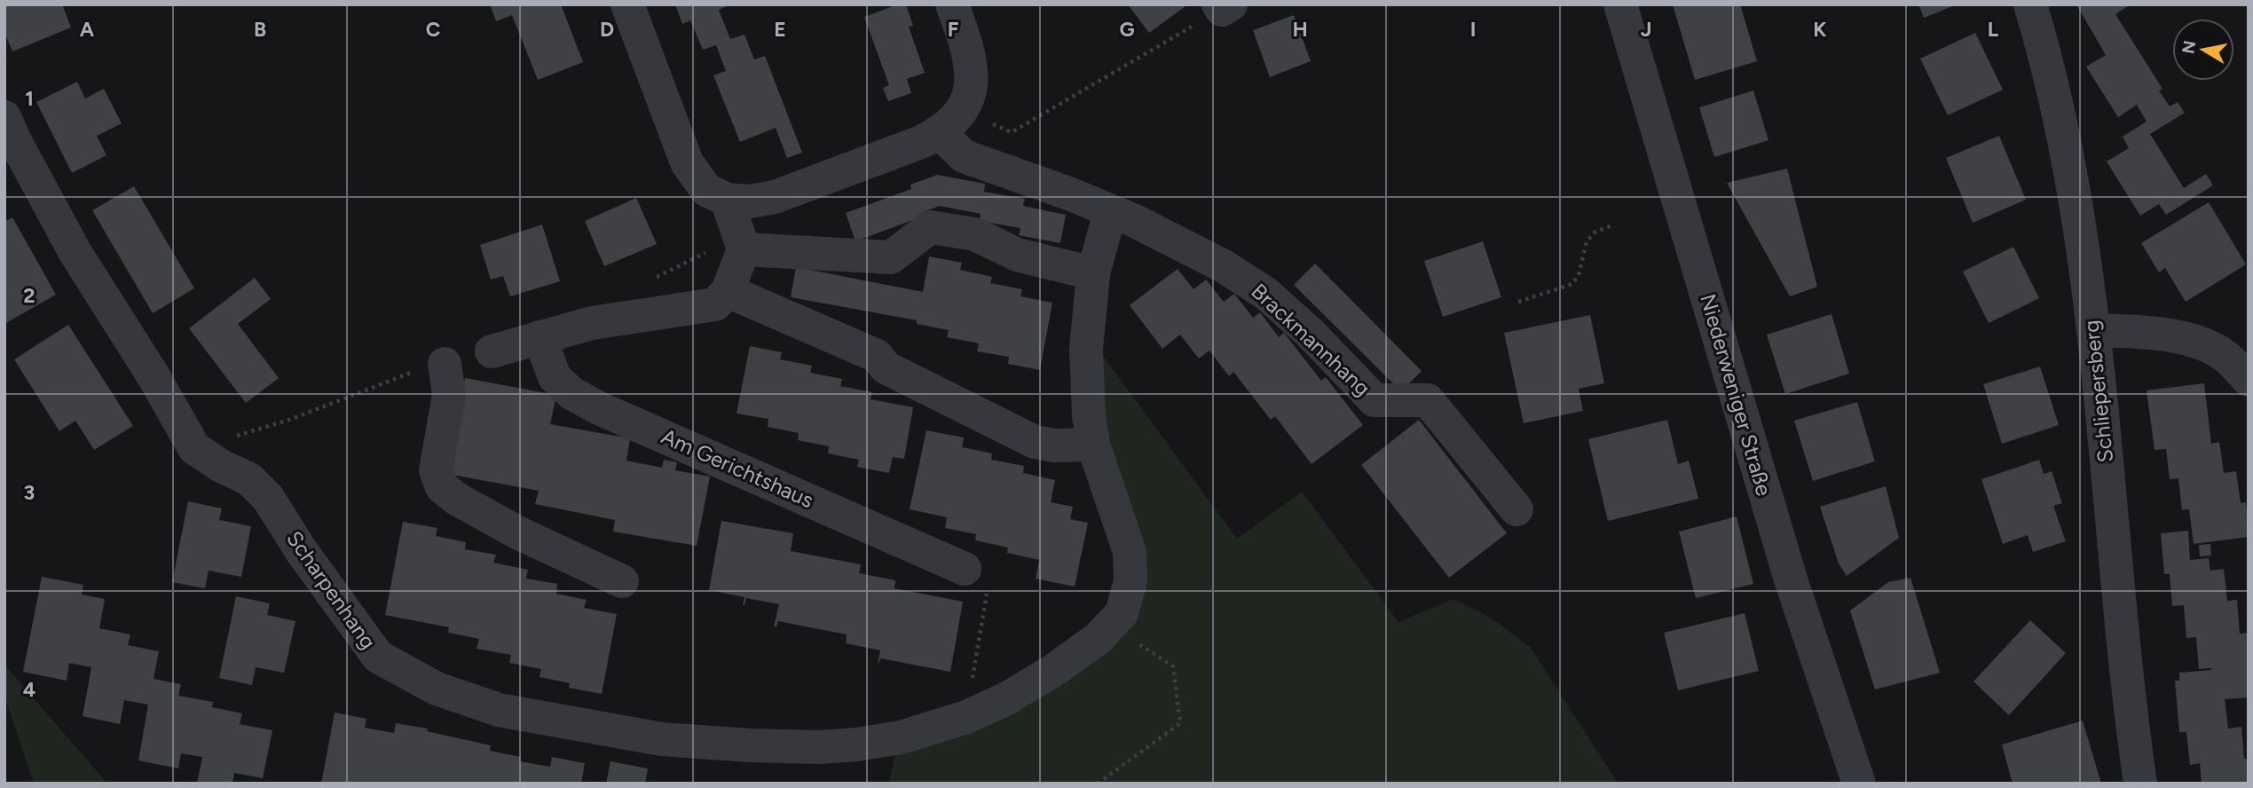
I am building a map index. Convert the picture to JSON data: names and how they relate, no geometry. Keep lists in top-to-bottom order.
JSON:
{
  "streets": {
    "street": [
      "Brackmannhang",
      "Schliepersberg",
      "Niederweniger Straße",
      "Am Gerichtshaus",
      "Scharpenhang"
    ]
  },
  "north": "left",
  "grid": {
    "columns": [
      "A",
      "B",
      "C",
      "D",
      "E",
      "F",
      "G",
      "H",
      "I",
      "J",
      "K",
      "L"
    ],
    "rows": [
      "1",
      "2",
      "3",
      "4"
    ]
  }
}
